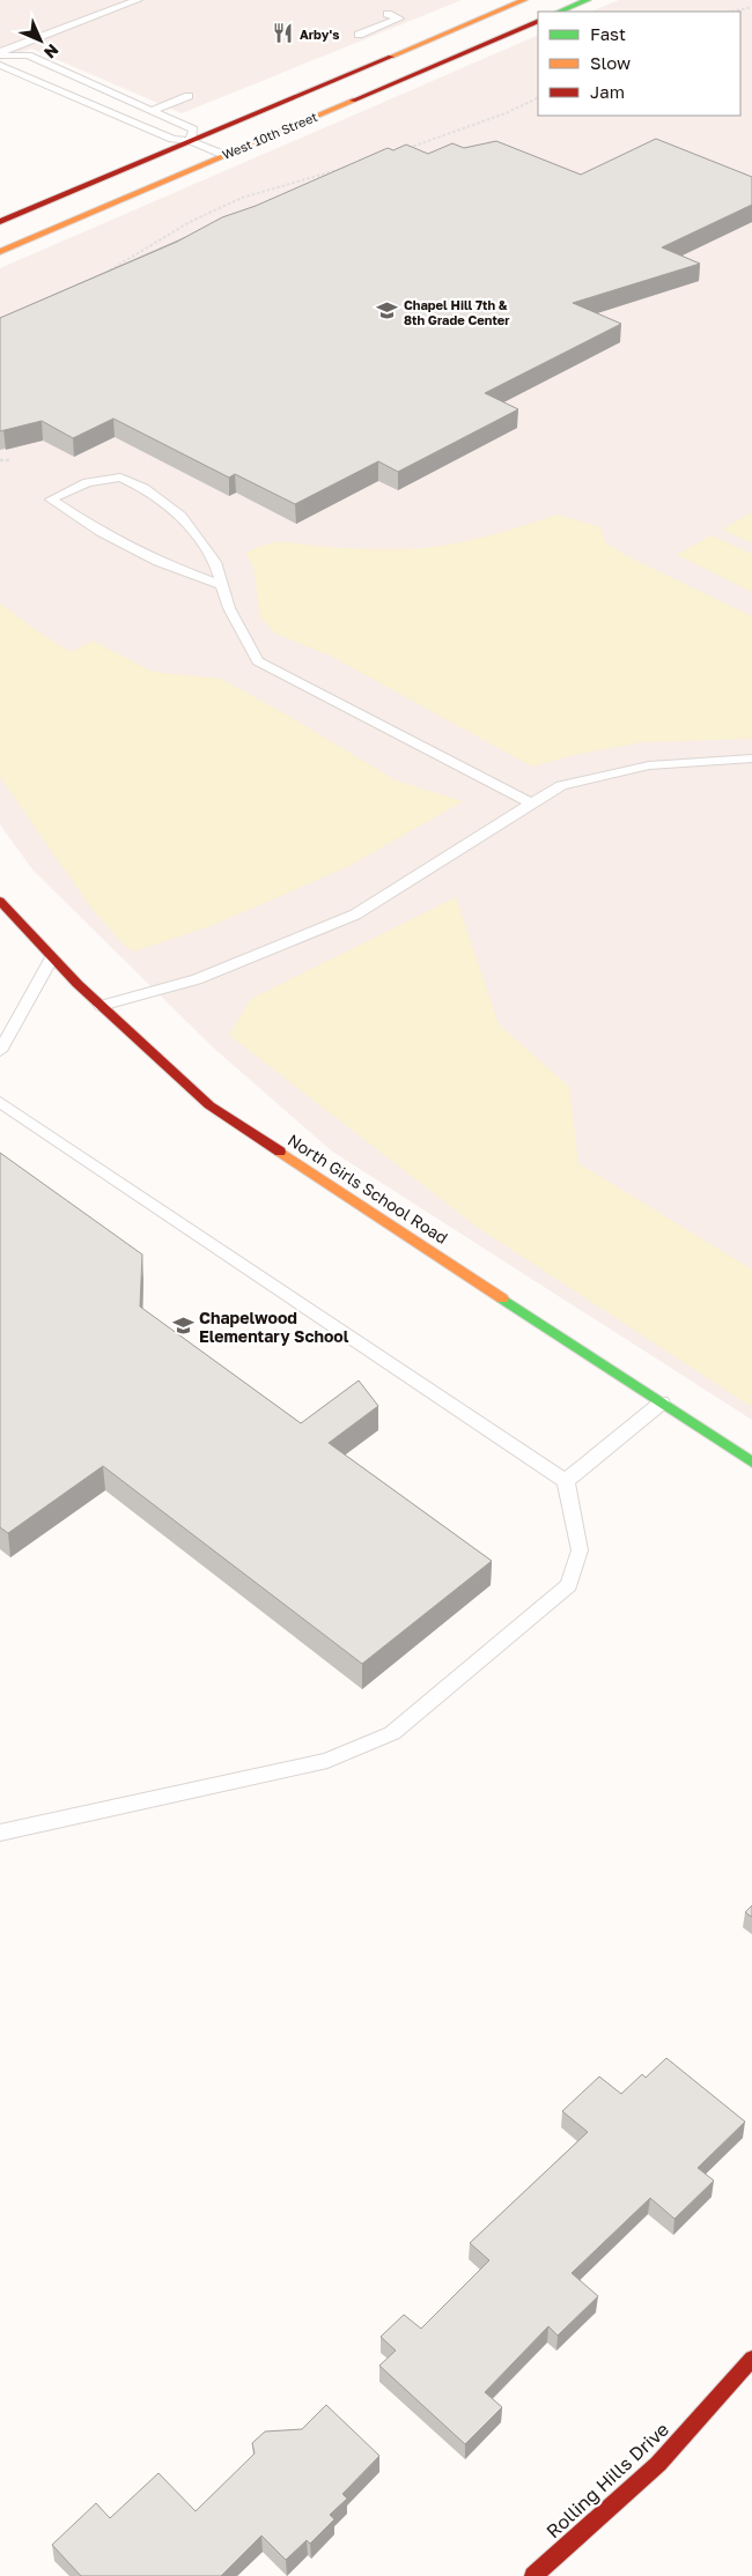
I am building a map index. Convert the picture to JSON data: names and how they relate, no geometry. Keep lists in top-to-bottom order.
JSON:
{
  "streets": {
    "main road": ["West 10th Street", "North Girls School Road", "Rolling Hills Drive"]
  },
  "places": {
    "restaurant": ["Arby's"],
    "school or university": ["Chapel Hill 7th & 8th Grade Center", "Chapelwood Elementary School"]
  },
  "legend": ["Fast", "Slow", "Jam"],
  "north": "bottom right"
}
